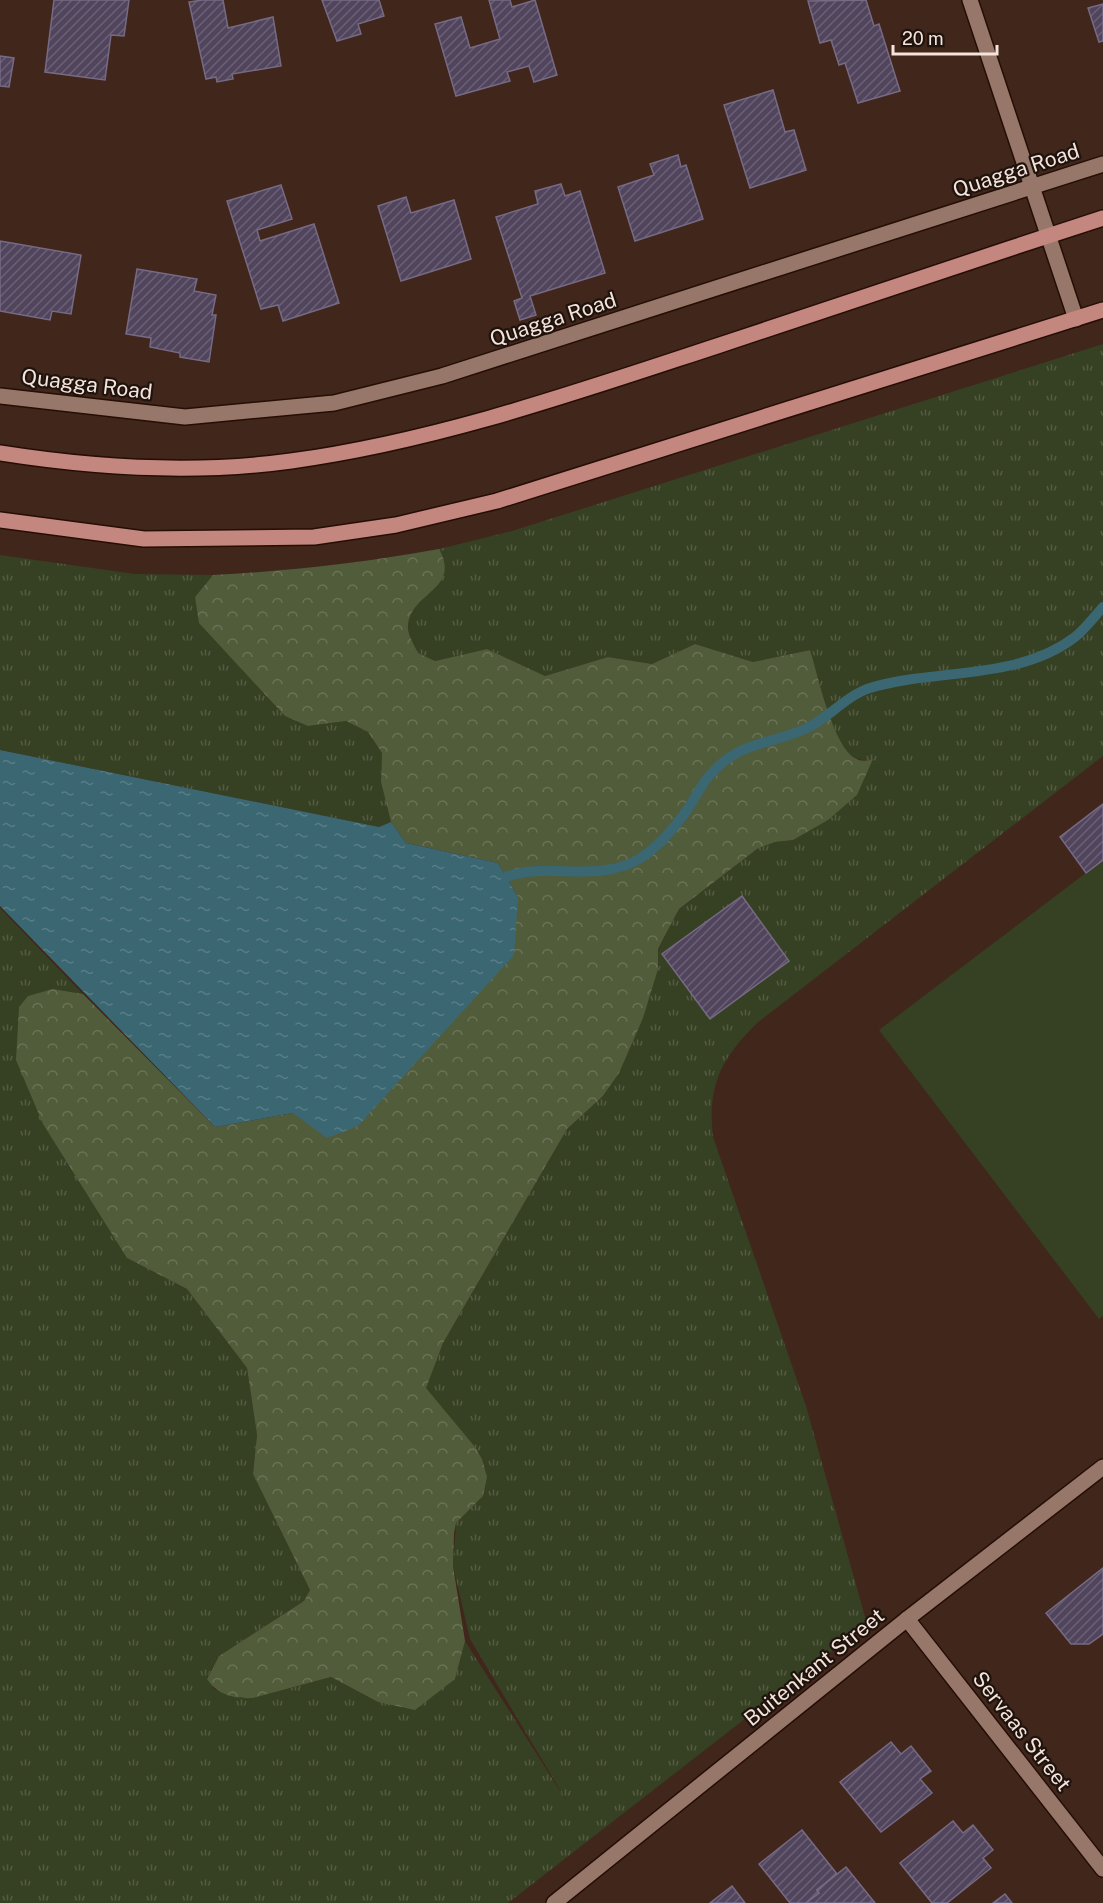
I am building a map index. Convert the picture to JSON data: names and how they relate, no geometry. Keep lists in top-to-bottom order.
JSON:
{
  "streets": {
    "street": ["Quagga Road", "Buitenkant Street", "Servaas Street"]
  },
  "crossings": [
    ["Buitenkant Street", "Servaas Street"]
  ],
  "scale_bar": "20 m"
}
